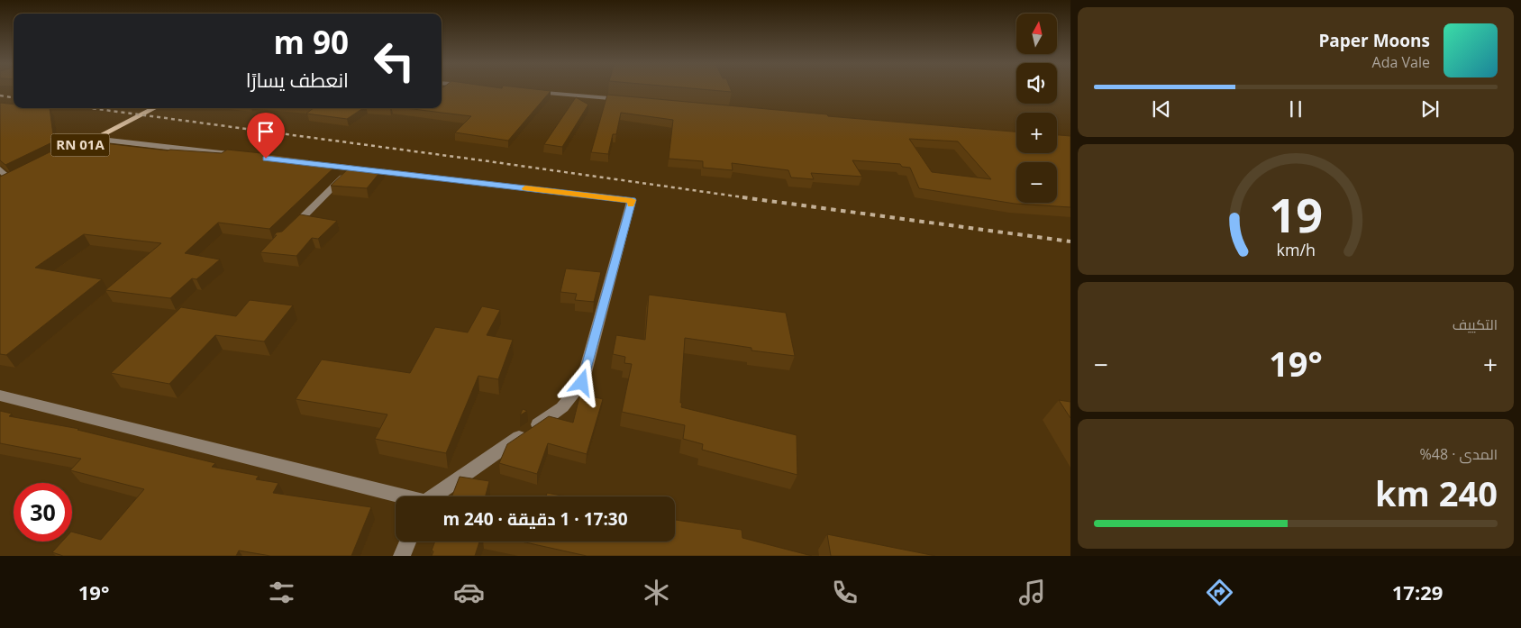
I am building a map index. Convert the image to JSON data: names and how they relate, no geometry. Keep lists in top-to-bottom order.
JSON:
{
  "streets": {
    "main road": ["RN 01A"]
  },
  "north": "top",
  "page": {
    "map_buttons": ["+", "−"],
    "turn": ["90 m", "انعطف يسارًا"],
    "song": ["Paper Moons", "Ada Vale"],
    "tile": [
      "التكييف",
      ["المدى · 48%", "240 km"]
    ],
    "heat": ["−", "19°", "+"],
    "limit": "30",
    "trip": "17:30 · 1 دقيقة · 240 m",
    "tabs": ["17:29", "19°"],
    "gauge": ["19", "km/h"]
  }
}
